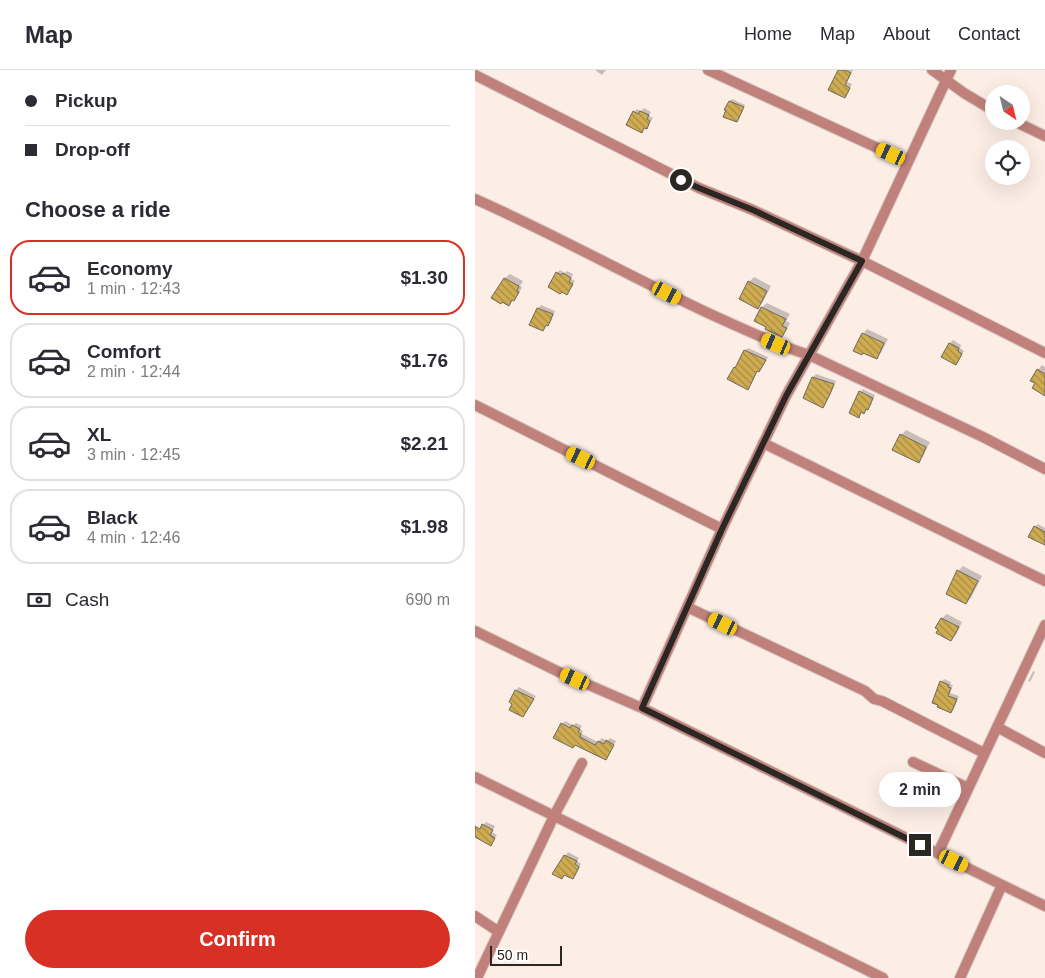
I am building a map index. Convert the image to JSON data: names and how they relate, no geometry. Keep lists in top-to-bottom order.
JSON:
{
  "scale_bar": "50 m",
  "north": "bottom right",
  "page": {
    "header": "Map",
    "nav": [
      "Home",
      "Map",
      "About",
      "Contact"
    ],
    "banner": ["Pickup", "Drop-off"],
    "heading": "Choose a ride",
    "list": [
      {
        "name": "Economy",
        "note": "1 min · 12:43",
        "value": "$1.30"
      },
      {
        "name": "Comfort",
        "note": "2 min · 12:44",
        "value": "$1.76"
      },
      {
        "name": "XL",
        "note": "3 min · 12:45",
        "value": "$2.21"
      },
      {
        "name": "Black",
        "note": "4 min · 12:46",
        "value": "$1.98"
      }
    ],
    "pay": ["Cash", "690 m"],
    "bubble": "2 min",
    "buttons": "Confirm",
    "scale": "50 m"
  }
}
